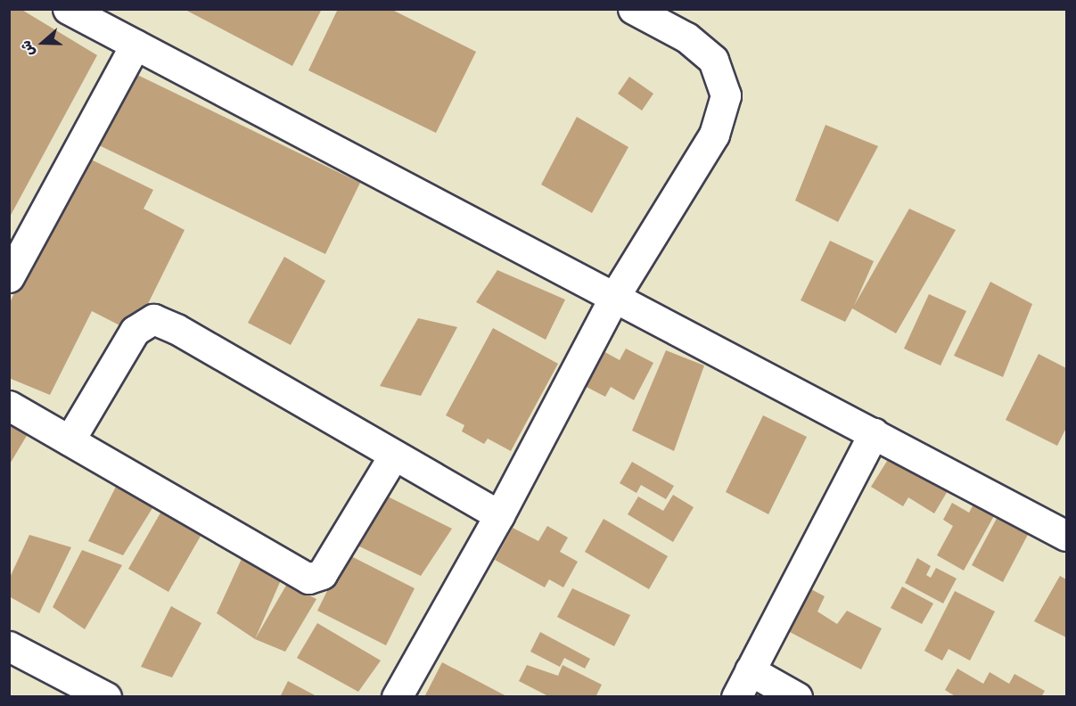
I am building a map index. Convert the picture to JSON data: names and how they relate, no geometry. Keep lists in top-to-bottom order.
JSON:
{
  "north": "left"
}
